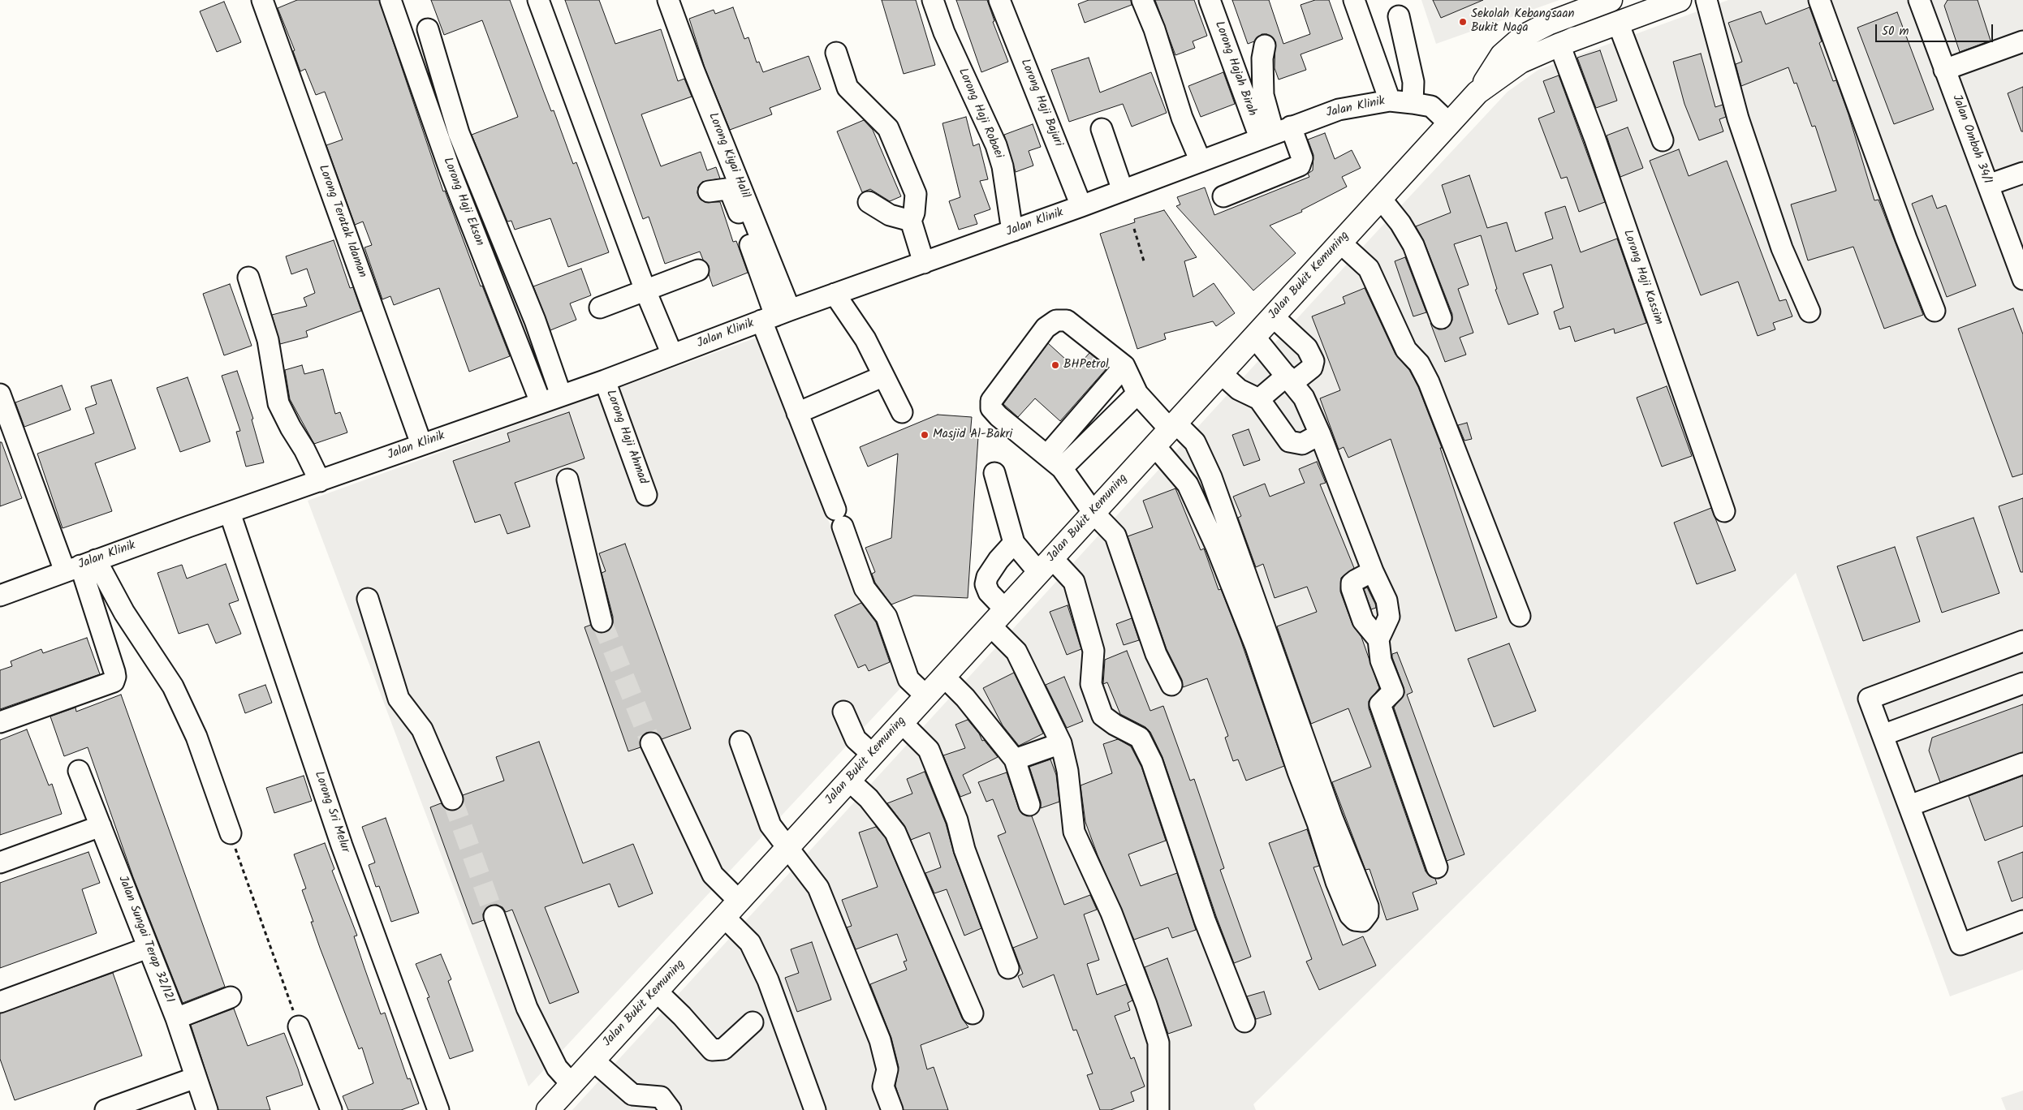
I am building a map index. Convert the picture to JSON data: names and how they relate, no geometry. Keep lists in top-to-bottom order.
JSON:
{
  "streets": {
    "main road": ["Jalan Bukit Kemuning"],
    "street": [
      "Lorong Hajah Birah",
      "Lorong Haji Bajuri",
      "Jalan Klinik",
      "Lorong Haji Robaei",
      "Jalan Omboh 34/1",
      "Lorong Kiyai Halil",
      "Lorong Haji Ekson",
      "Lorong Teratak Idaman",
      "Lorong Haji Kassim",
      "Lorong Haji Ahmad",
      "Lorong Sri Melur",
      "Jalan Sungai Terap 32/121"
    ]
  },
  "crossings": [
    ["Lorong Hajah Birah", "Jalan Klinik"],
    ["Lorong Haji Bajuri", "Jalan Klinik"],
    ["Jalan Klinik", "Lorong Haji Robaei"],
    ["Jalan Klinik", "Lorong Kiyai Halil"],
    ["Jalan Klinik", "Lorong Haji Ekson"],
    ["Jalan Klinik", "Lorong Teratak Idaman"],
    ["Jalan Klinik", "Jalan Bukit Kemuning"],
    ["Jalan Klinik", "Lorong Haji Ahmad"],
    ["Jalan Klinik", "Lorong Sri Melur"],
    ["Jalan Bukit Kemuning", "Lorong Haji Kassim"]
  ],
  "places": ["Sekolah Kebangsaan Bukit Naga", "BHPetrol", "Masjid Al-Bakri"],
  "scale_bar": "50 m"
}
